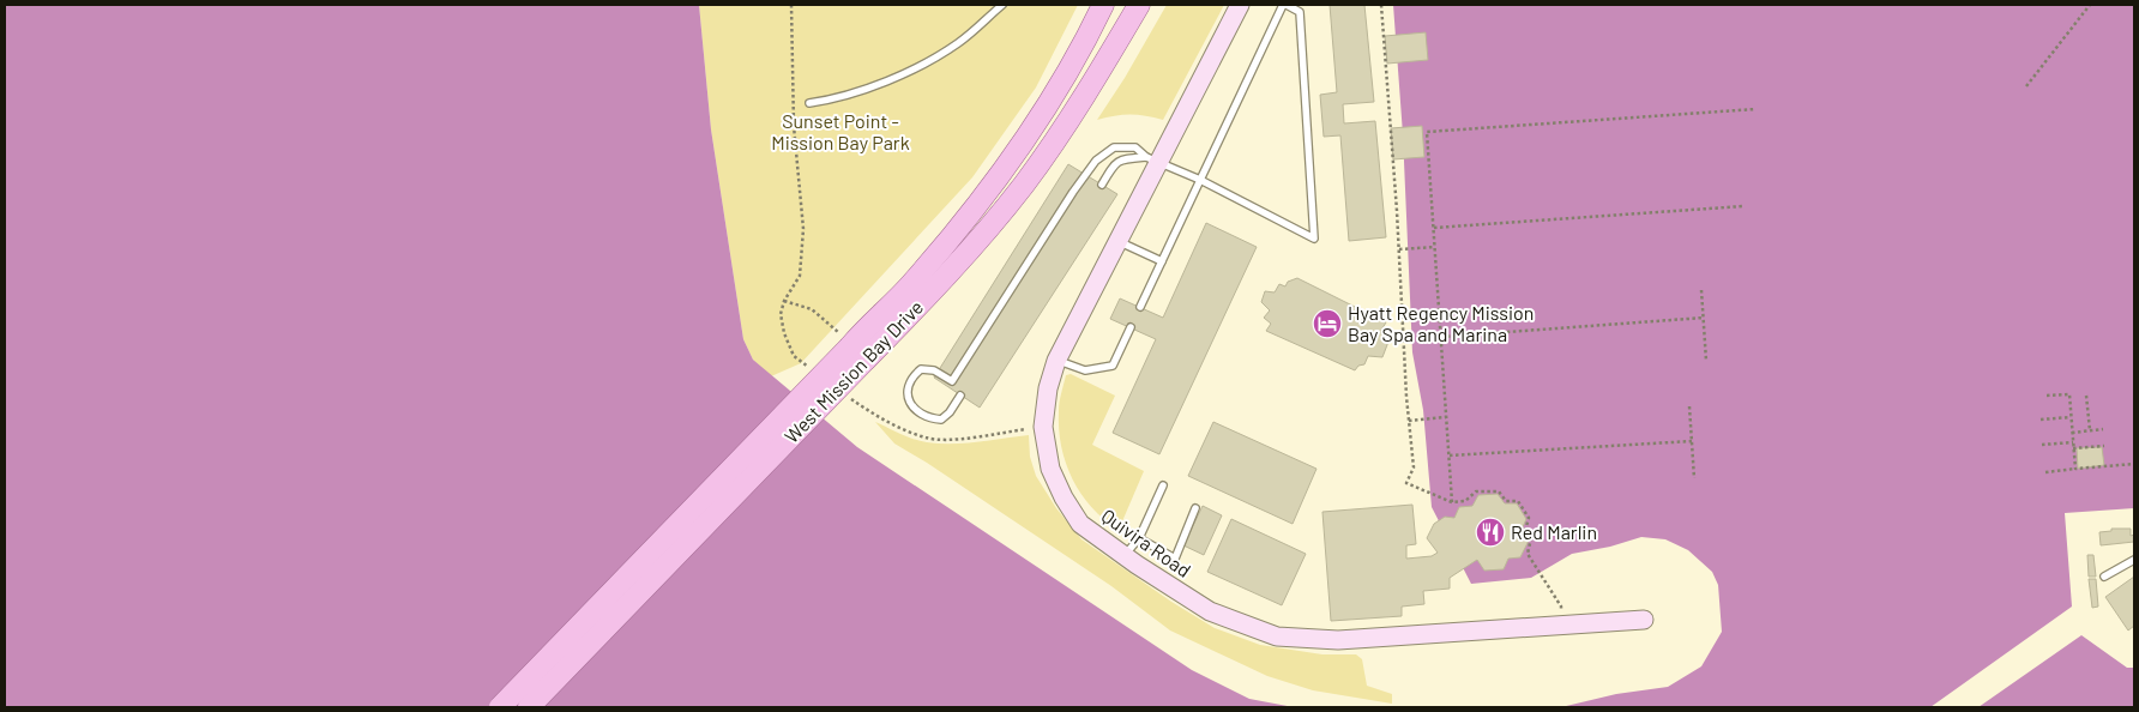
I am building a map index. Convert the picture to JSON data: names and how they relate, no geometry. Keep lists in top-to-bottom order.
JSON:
{
  "streets": {
    "main road": ["West Mission Bay Drive"],
    "street": ["Quivira Road"]
  },
  "parks": ["Sunset Point - Mission Bay Park"],
  "places": {
    "hotel": ["Hyatt Regency Mission Bay Spa and Marina"],
    "restaurant": ["Red Marlin"]
  }
}
